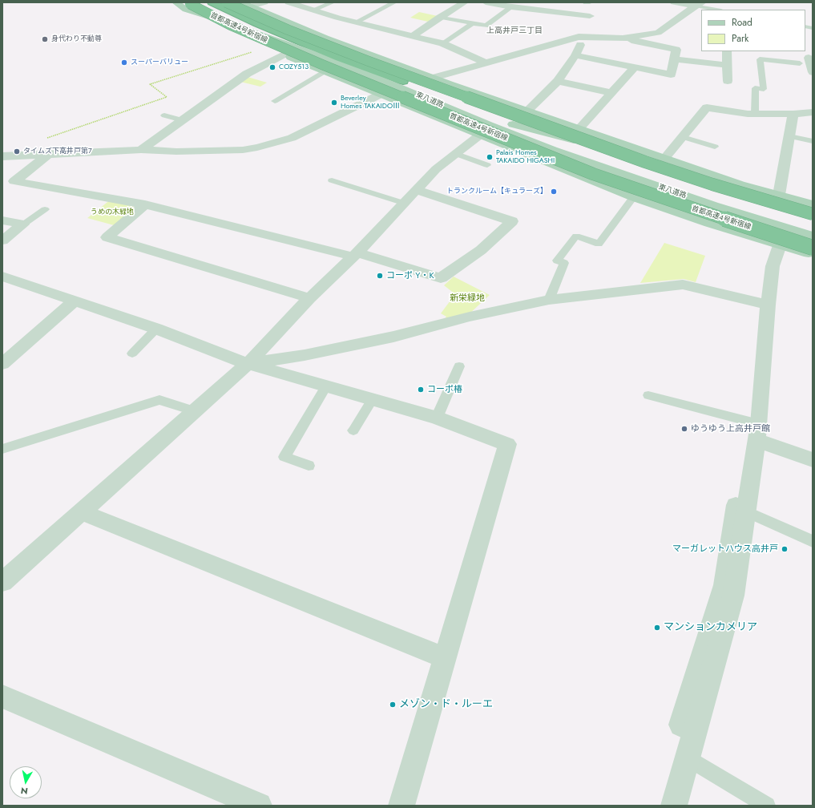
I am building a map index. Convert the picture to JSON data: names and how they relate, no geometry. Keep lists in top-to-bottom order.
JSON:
{
  "streets": {
    "highway": ["首都高速4号新宿線"],
    "main road": ["東八道路"]
  },
  "crossings": [
    ["首都高速4号新宿線", "東八道路"]
  ],
  "districts": ["上高井戸三丁目"],
  "parks": ["うめの木緑地", "新栄緑地"],
  "places": [
    "身代わり不動尊",
    "スーパーバリュー",
    "COZY513",
    "Beverley Homes TAKAIDOⅢ",
    "タイムズ下高井戸第7",
    "Palais Homes TAKAIDO HIGASHI",
    "トランクルーム【キュラーズ】",
    "コーポ Y・K",
    "コーポ椿",
    "ゆうゆう上高井戸館",
    "マーガレットハウス高井戸",
    "マンションカメリア",
    "メゾン・ド・ルーエ"
  ],
  "legend": ["Road", "Park"],
  "north": "bottom"
}
